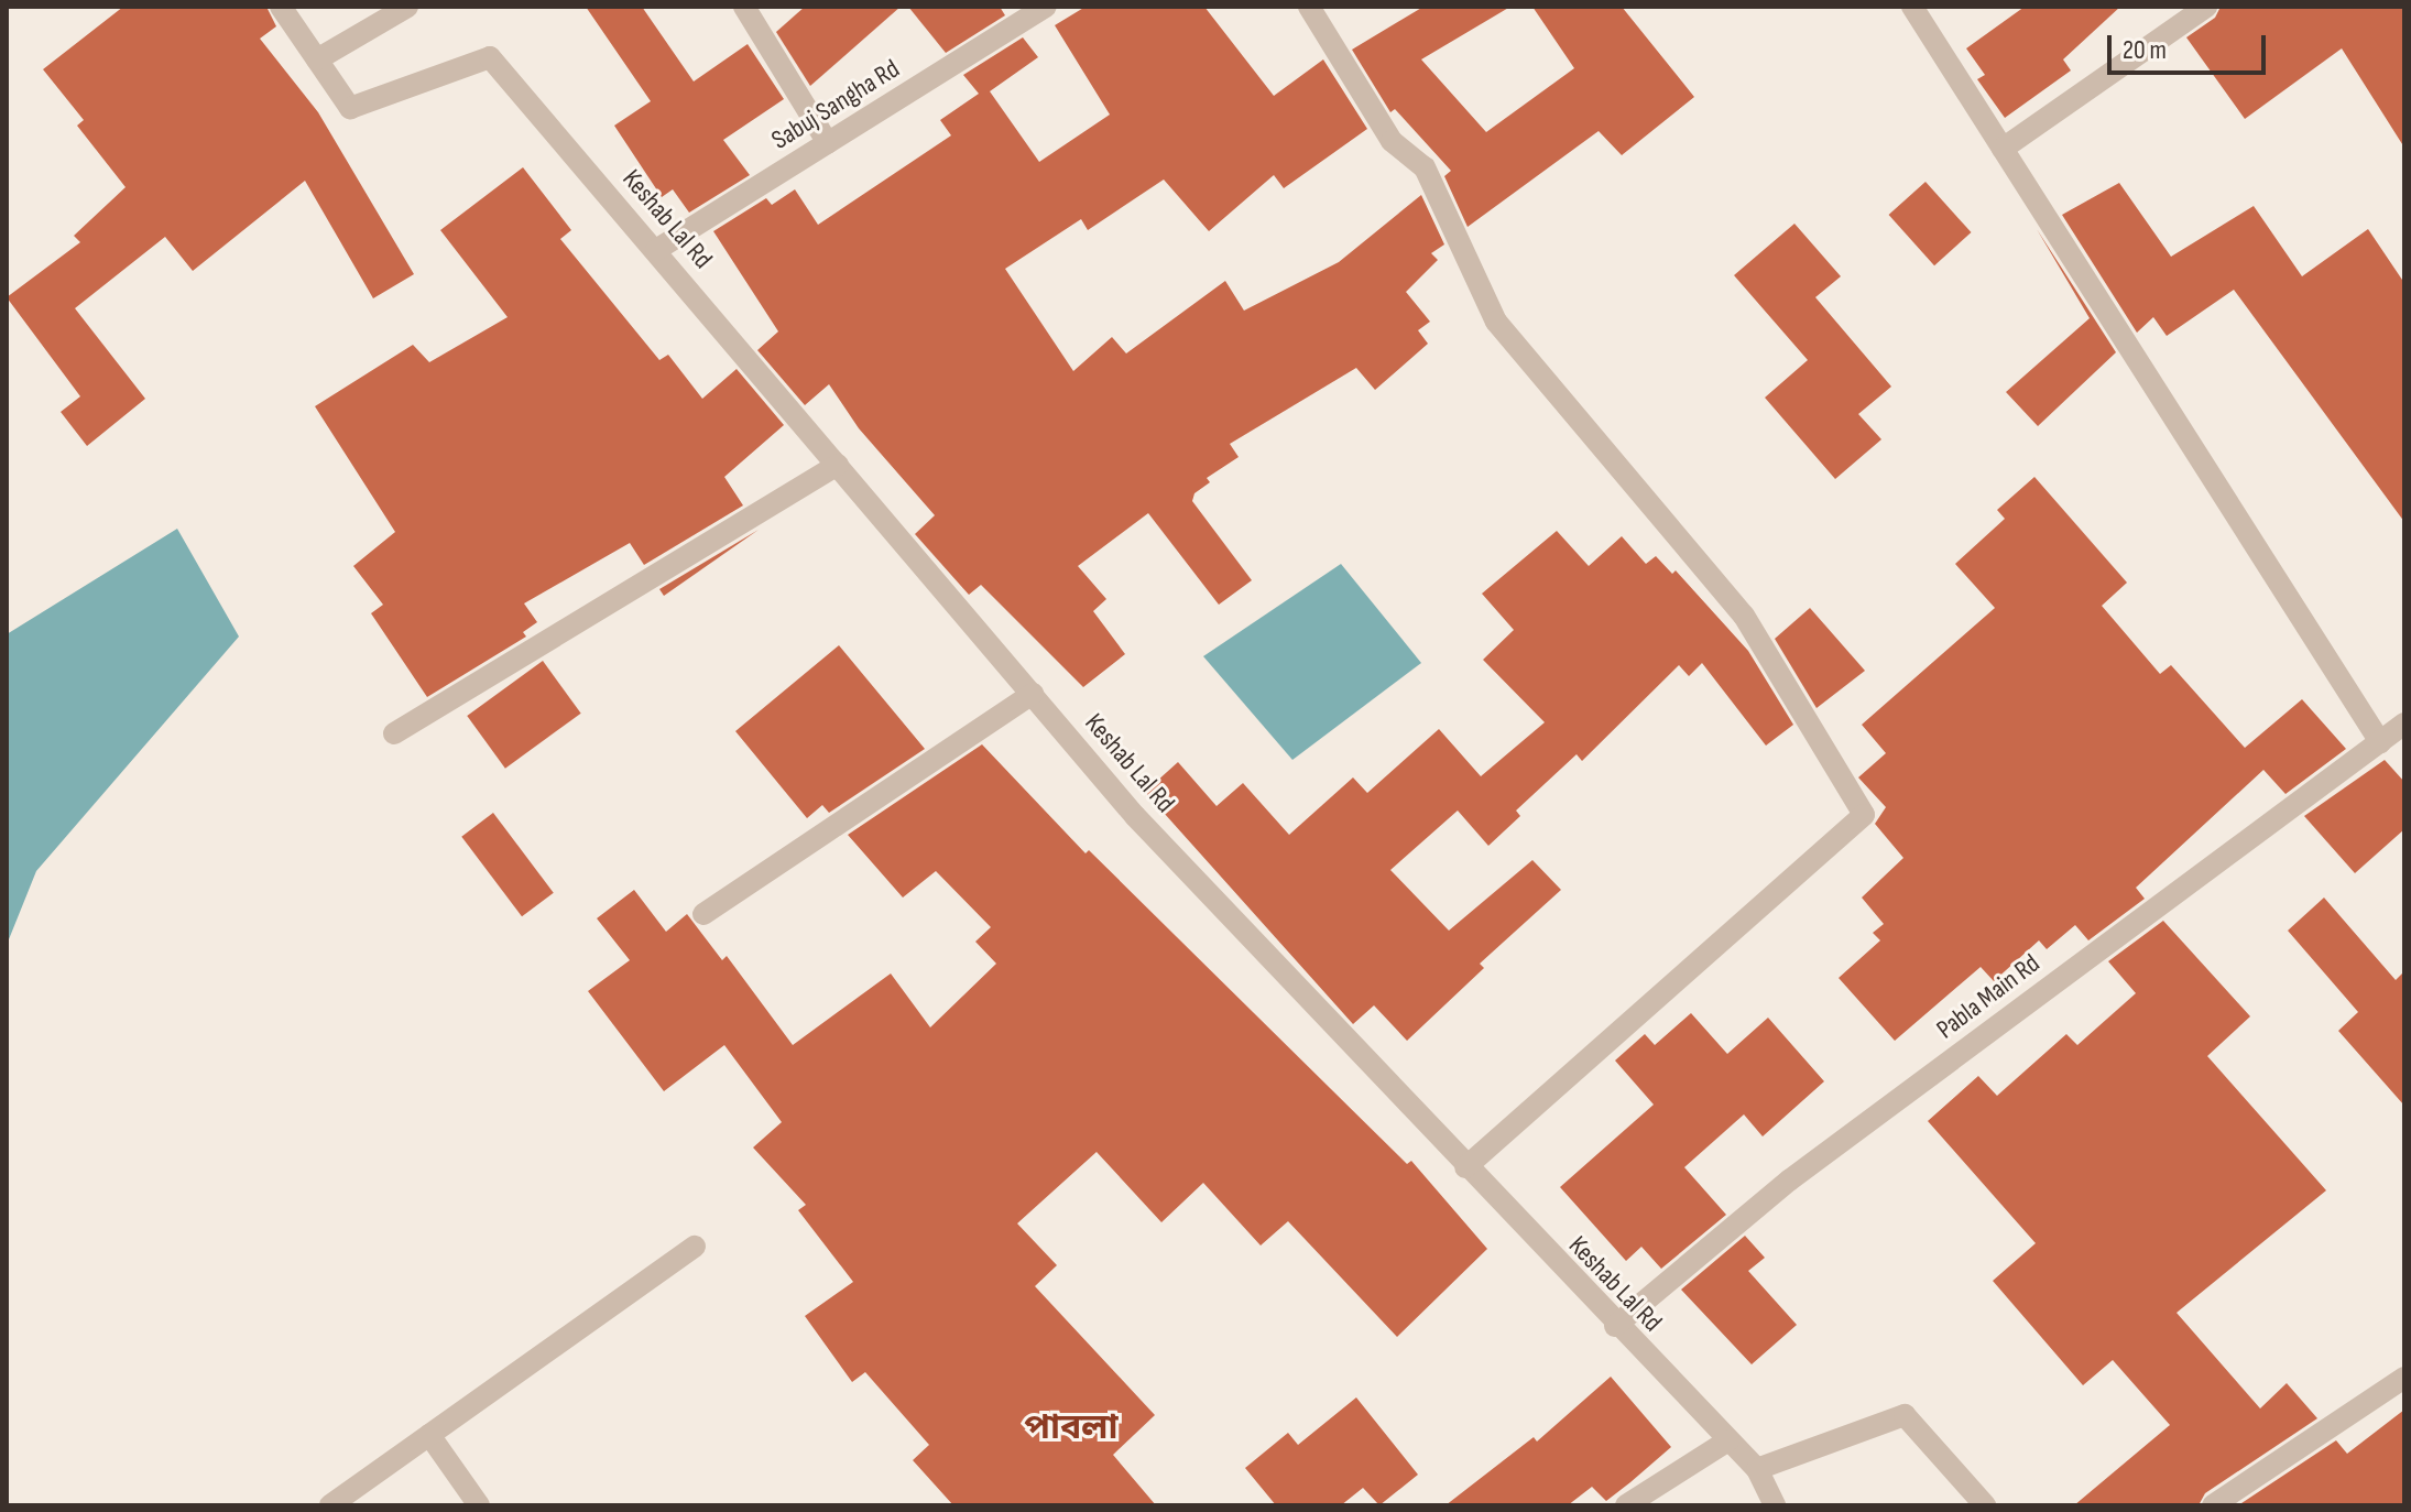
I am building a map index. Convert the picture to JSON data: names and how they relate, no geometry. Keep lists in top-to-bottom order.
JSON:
{
  "streets": {
    "street": ["Sabuj Sangha Rd", "Keshab Lal Rd", "Pabla Main Rd"]
  },
  "crossings": [
    ["Sabuj Sangha Rd", "Keshab Lal Rd"],
    ["Keshab Lal Rd", "Pabla Main Rd"]
  ],
  "districts": ["পাবলা"],
  "scale_bar": "20 m"
}
